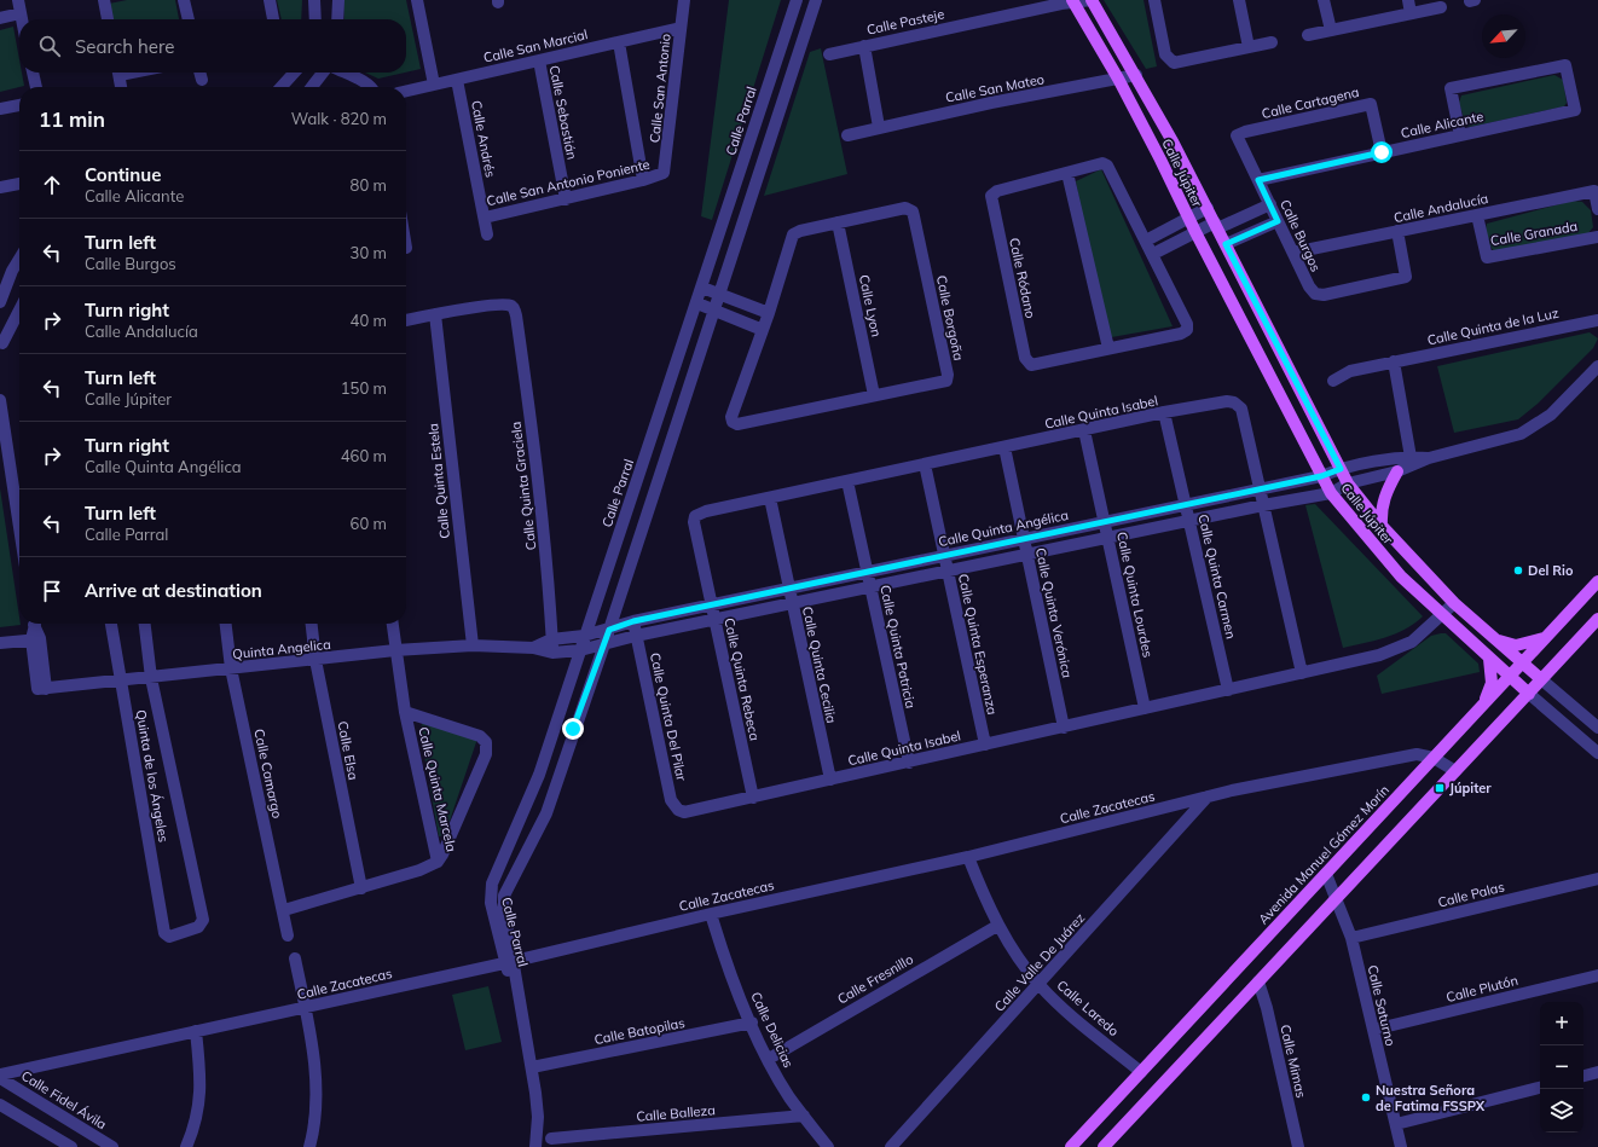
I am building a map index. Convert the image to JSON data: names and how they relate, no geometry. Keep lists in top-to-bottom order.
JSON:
{
  "streets": {
    "main road": ["Calle Júpiter", "Avenida Manuel Gómez Morín"],
    "street": [
      "Calle Pasteje",
      "Calle San Marcial",
      "Calle San Antonio",
      "Calle San Mateo",
      "Calle Cartagena",
      "Calle Sebastián",
      "Calle Parral",
      "Calle Alicante",
      "Calle Andrés",
      "Calle San Antonio Poniente",
      "Calle Andalucía",
      "Calle Granada",
      "Calle Burgos",
      "Calle Ródano",
      "Calle Lyon",
      "Calle Borgoña",
      "Calle Quinta de la Luz",
      "Calle Quinta Isabel",
      "Calle Quinta Estela",
      "Calle Quinta Graciela",
      "Calle Quinta Angélica",
      "Calle Quinta Carmen",
      "Calle Quinta Lourdes",
      "Calle Quinta Verónica",
      "Calle Quinta Esperanza",
      "Calle Quinta Patricia",
      "Quinta Angelica",
      "Calle Quinta Cecilia",
      "Calle Quinta Rebeca",
      "Calle Quinta Del Pilar",
      "Calle Elsa",
      "Calle Camargo",
      "Quinta de los Ángeles",
      "Calle Quinta Marcela",
      "Calle Zacatecas",
      "Calle Palas",
      "Calle Valle De Juárez",
      "Calle Fresnillo",
      "Calle Plutón",
      "Calle Saturno",
      "Calle Laredo",
      "Calle Delicias",
      "Calle Batopilas",
      "Calle Mimas",
      "Calle Fidel Ávila",
      "Calle Balleza"
    ]
  },
  "crossings": [
    ["Calle Pasteje", "Calle Júpiter"],
    ["Calle San Marcial", "Calle San Antonio"],
    ["Calle San Marcial", "Calle Sebastián"],
    ["Calle San Marcial", "Calle Andrés"],
    ["Calle San Antonio", "Calle San Antonio Poniente"],
    ["Calle San Mateo", "Calle Júpiter"],
    ["Calle Cartagena", "Calle Alicante"],
    ["Calle Cartagena", "Calle Burgos"],
    ["Calle Sebastián", "Calle San Antonio Poniente"],
    ["Calle Parral", "Calle Quinta Angélica"],
    ["Calle Parral", "Quinta Angelica"],
    ["Calle Parral", "Calle Zacatecas"],
    ["Calle Parral", "Calle Batopilas"],
    ["Calle Alicante", "Calle Burgos"],
    ["Calle Andrés", "Calle San Antonio Poniente"],
    ["Calle Júpiter", "Calle Quinta Isabel"],
    ["Calle Júpiter", "Calle Quinta Angélica"],
    ["Calle Júpiter", "Avenida Manuel Gómez Morín"],
    ["Calle Andalucía", "Calle Granada"],
    ["Calle Andalucía", "Calle Burgos"],
    ["Calle Lyon", "Calle Borgoña"],
    ["Calle Quinta Isabel", "Calle Quinta Angélica"],
    ["Calle Quinta Isabel", "Calle Quinta Carmen"],
    ["Calle Quinta Isabel", "Calle Quinta Lourdes"],
    ["Calle Quinta Isabel", "Calle Quinta Verónica"],
    ["Calle Quinta Isabel", "Calle Quinta Esperanza"],
    ["Calle Quinta Isabel", "Calle Quinta Patricia"],
    ["Calle Quinta Isabel", "Calle Quinta Cecilia"],
    ["Calle Quinta Isabel", "Calle Quinta Rebeca"],
    ["Calle Quinta Isabel", "Calle Quinta Del Pilar"],
    ["Calle Quinta Estela", "Calle Quinta Graciela"],
    ["Calle Quinta Estela", "Quinta Angelica"],
    ["Calle Quinta Graciela", "Quinta Angelica"],
    ["Calle Quinta Angélica", "Calle Quinta Carmen"],
    ["Calle Quinta Angélica", "Calle Quinta Lourdes"],
    ["Calle Quinta Angélica", "Calle Quinta Verónica"],
    ["Calle Quinta Angélica", "Calle Quinta Esperanza"],
    ["Calle Quinta Angélica", "Calle Quinta Patricia"],
    ["Calle Quinta Angélica", "Quinta Angelica"],
    ["Calle Quinta Angélica", "Calle Quinta Cecilia"],
    ["Calle Quinta Angélica", "Calle Quinta Rebeca"],
    ["Calle Quinta Angélica", "Calle Quinta Del Pilar"],
    ["Quinta Angelica", "Calle Elsa"],
    ["Quinta Angelica", "Calle Camargo"],
    ["Quinta Angelica", "Quinta de los Ángeles"],
    ["Quinta Angelica", "Calle Quinta Marcela"],
    ["Calle Zacatecas", "Avenida Manuel Gómez Morín"],
    ["Calle Zacatecas", "Calle Valle De Juárez"],
    ["Calle Zacatecas", "Calle Laredo"],
    ["Calle Zacatecas", "Calle Delicias"],
    ["Calle Zacatecas", "Calle Fidel Ávila"],
    ["Avenida Manuel Gómez Morín", "Calle Saturno"],
    ["Avenida Manuel Gómez Morín", "Calle Laredo"],
    ["Calle Palas", "Calle Saturno"],
    ["Calle Valle De Juárez", "Calle Laredo"],
    ["Calle Fresnillo", "Calle Laredo"],
    ["Calle Fresnillo", "Calle Delicias"],
    ["Calle Plutón", "Calle Saturno"],
    ["Calle Delicias", "Calle Batopilas"],
    ["Calle Delicias", "Calle Balleza"]
  ],
  "places": {
    "other": ["Del Rio", "Nuestra Señora de Fatima FSSPX"],
    "transit": ["Júpiter"]
  },
  "north": "bottom left",
  "page": {
    "search": "Search here",
    "heading": ["11 min", "Walk · 820 m"],
    "list": [
      ["Continue", "Calle Alicante", "80 m"],
      ["Turn left", "Calle Burgos", "30 m"],
      ["Turn right", "Calle Andalucía", "40 m"],
      ["Turn left", "Calle Júpiter", "150 m"],
      ["Turn right", "Calle Quinta Angélica", "460 m"],
      ["Turn left", "Calle Parral", "60 m"],
      "Arrive at destination"
    ],
    "map_buttons": ["+", "−"]
  }
}
